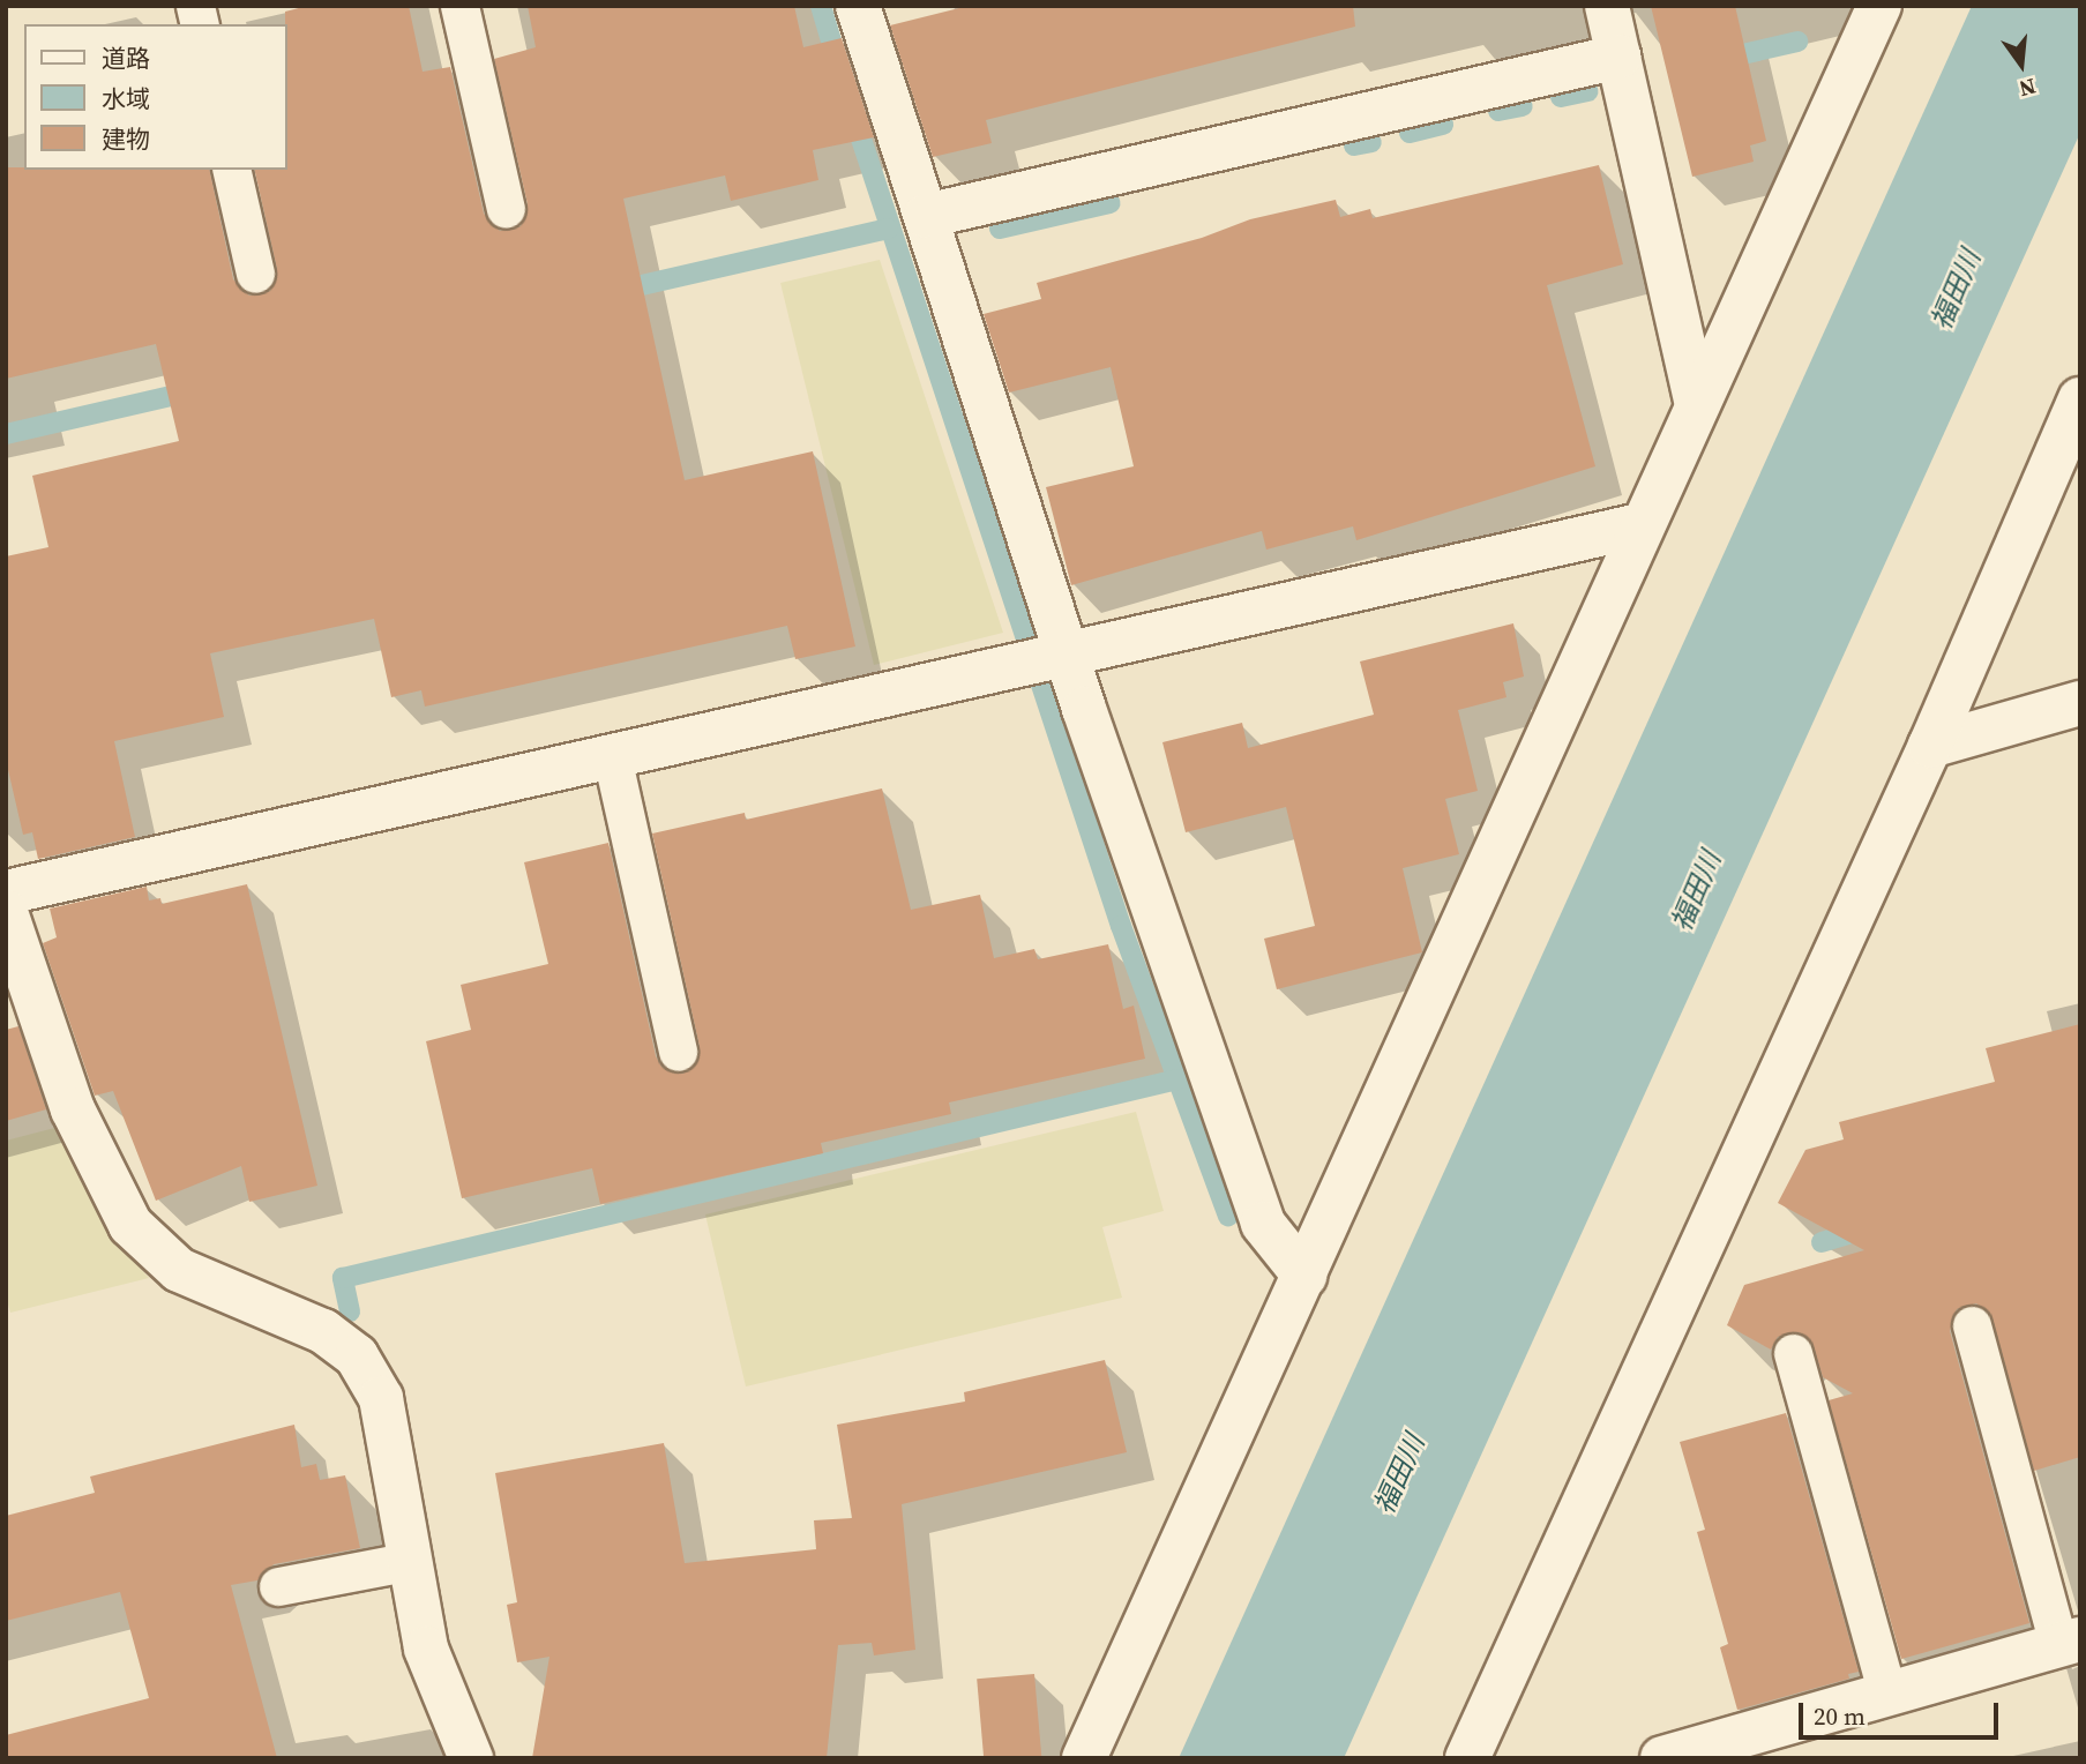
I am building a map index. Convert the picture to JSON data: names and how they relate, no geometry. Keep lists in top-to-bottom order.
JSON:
{
  "water": ["福田川"],
  "legend": ["道路", "水域", "建物"],
  "scale_bar": "20 m",
  "north": "bottom"
}
